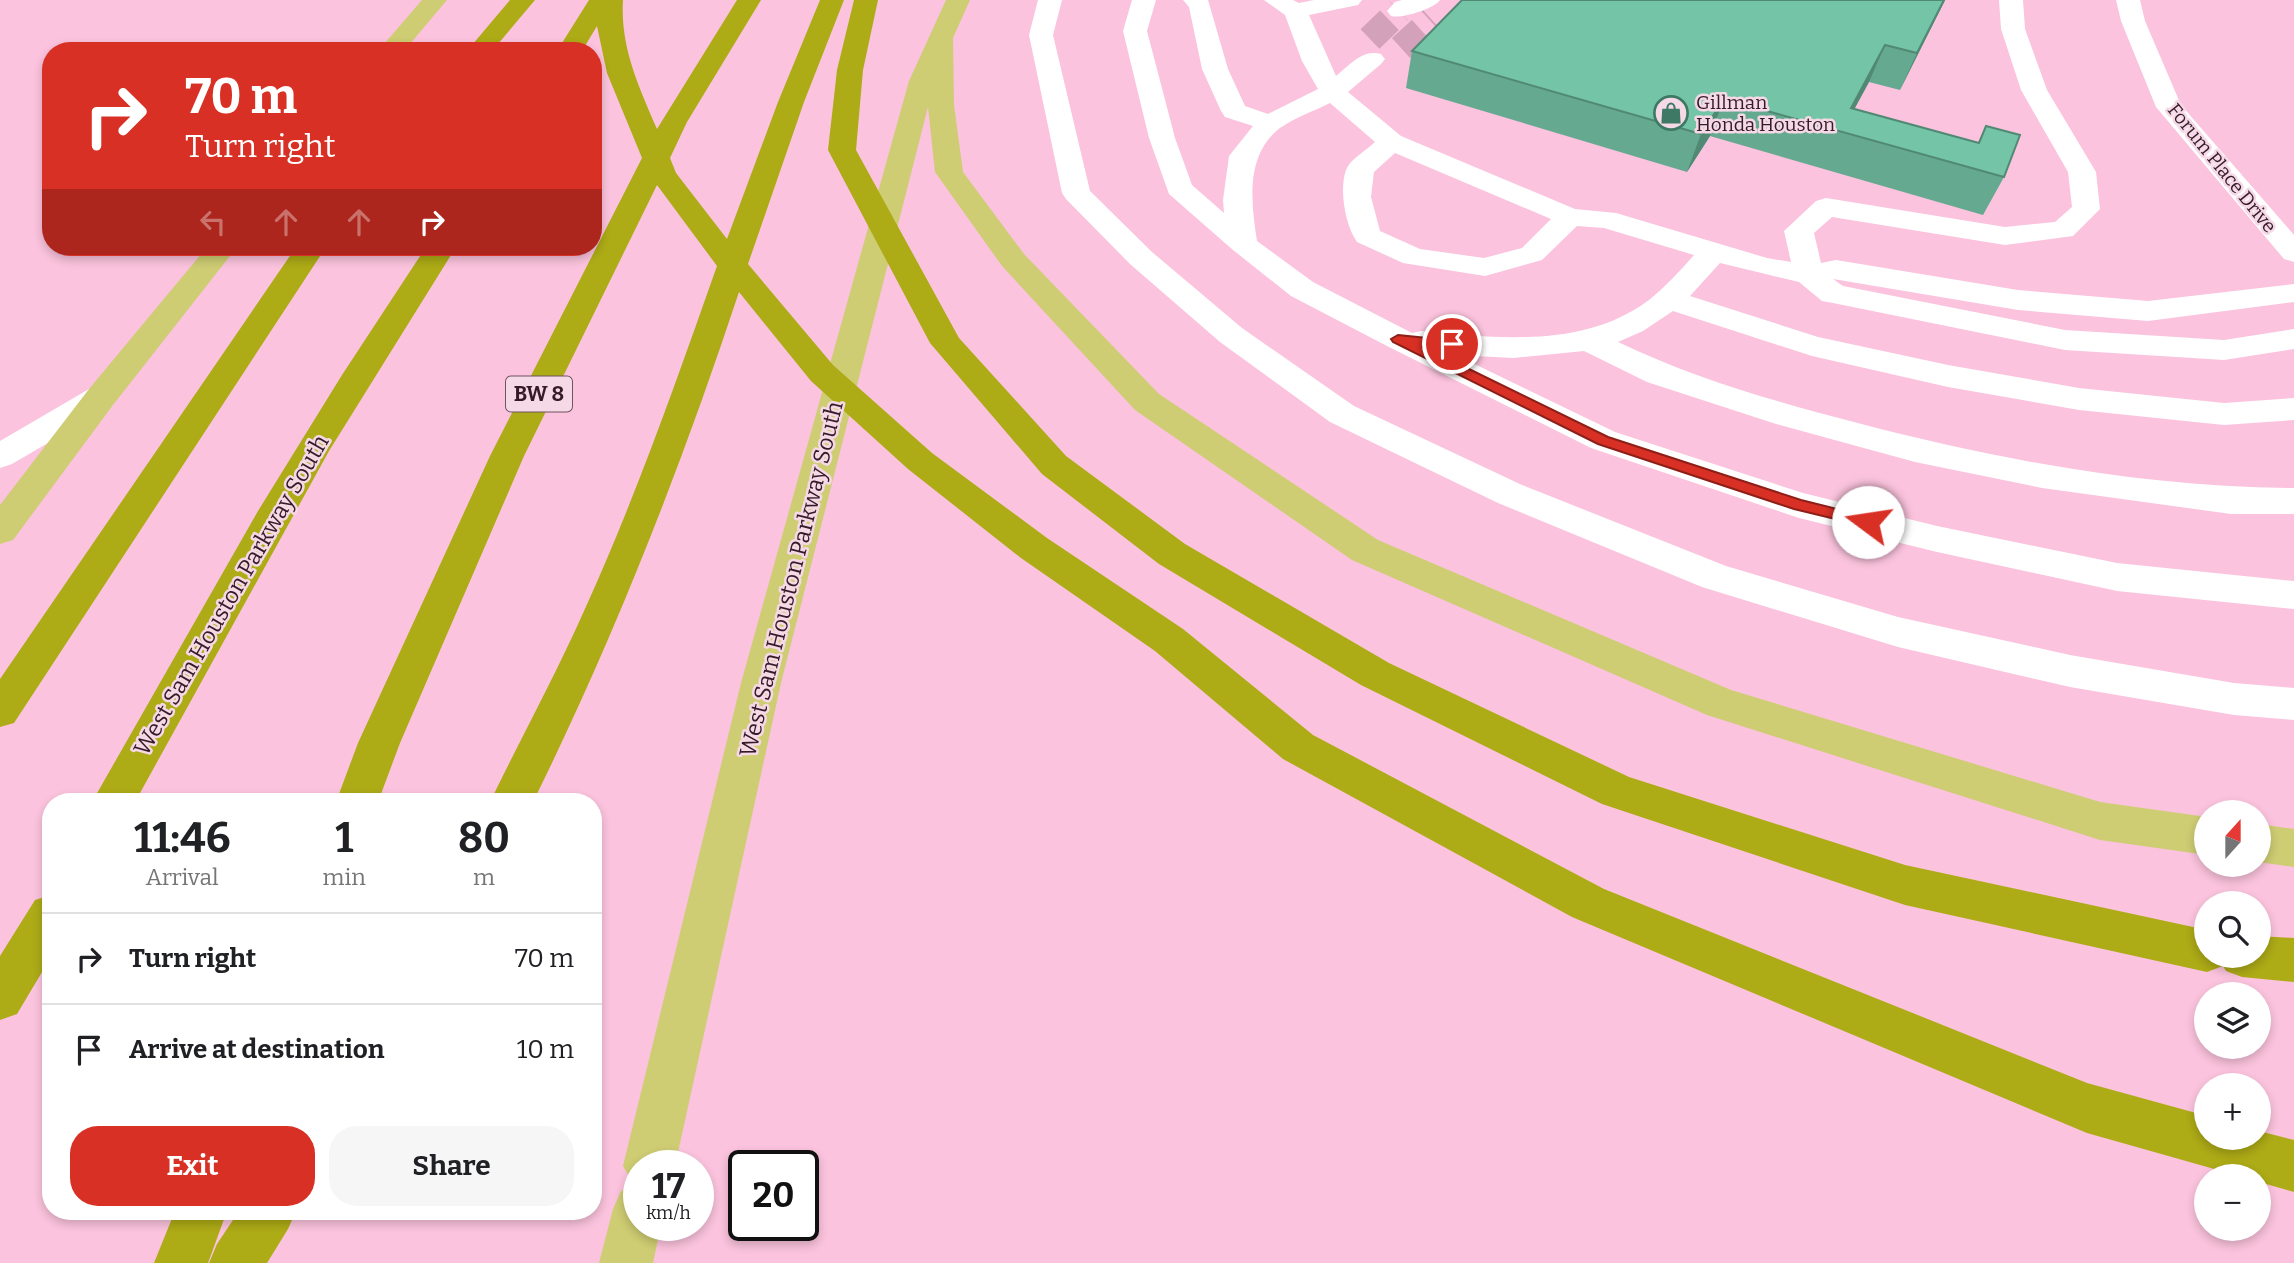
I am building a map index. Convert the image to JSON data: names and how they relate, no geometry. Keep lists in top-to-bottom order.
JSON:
{
  "streets": {
    "highway": ["BW 8", "West Sam Houston Parkway South"],
    "street": ["Forum Place Drive"]
  },
  "places": {
    "shop": ["Gillman Honda Houston"]
  },
  "north": "top",
  "page": {
    "turn": ["70 m", "Turn right"],
    "eta": [
      "11:46",
      "Arrival",
      "1",
      "min",
      "80",
      "m"
    ],
    "map_buttons": ["+", "−"],
    "list": [
      {
        "name": "Turn right",
        "value": "70 m"
      },
      {
        "name": "Arrive at destination",
        "value": "10 m"
      }
    ],
    "buttons": ["Exit", "Share"],
    "speed": "17 km/h",
    "limit": "20"
  }
}
